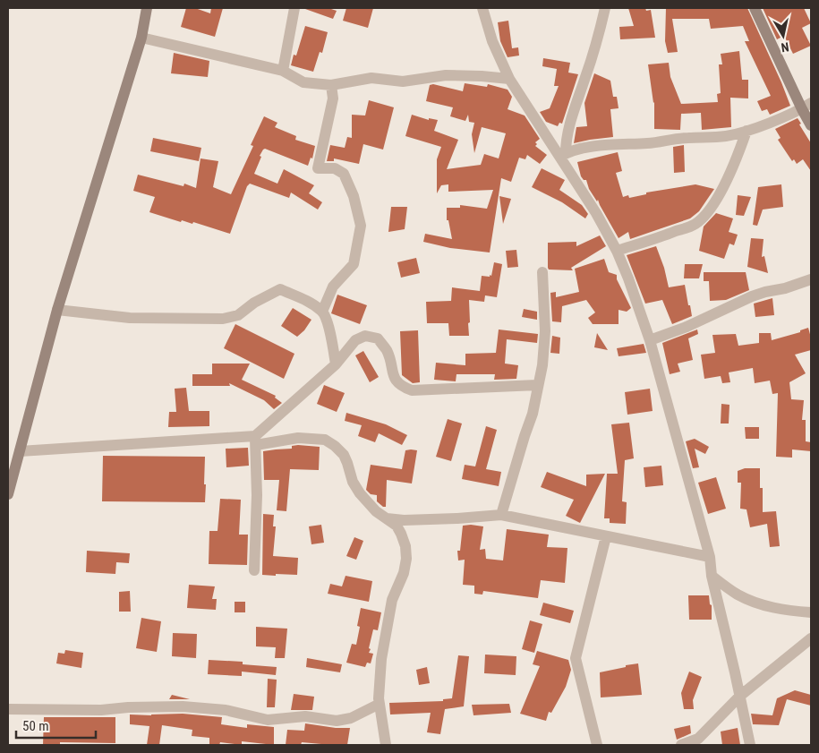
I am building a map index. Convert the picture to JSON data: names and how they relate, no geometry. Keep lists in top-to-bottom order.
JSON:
{
  "scale_bar": "50 m",
  "north": "bottom"
}
